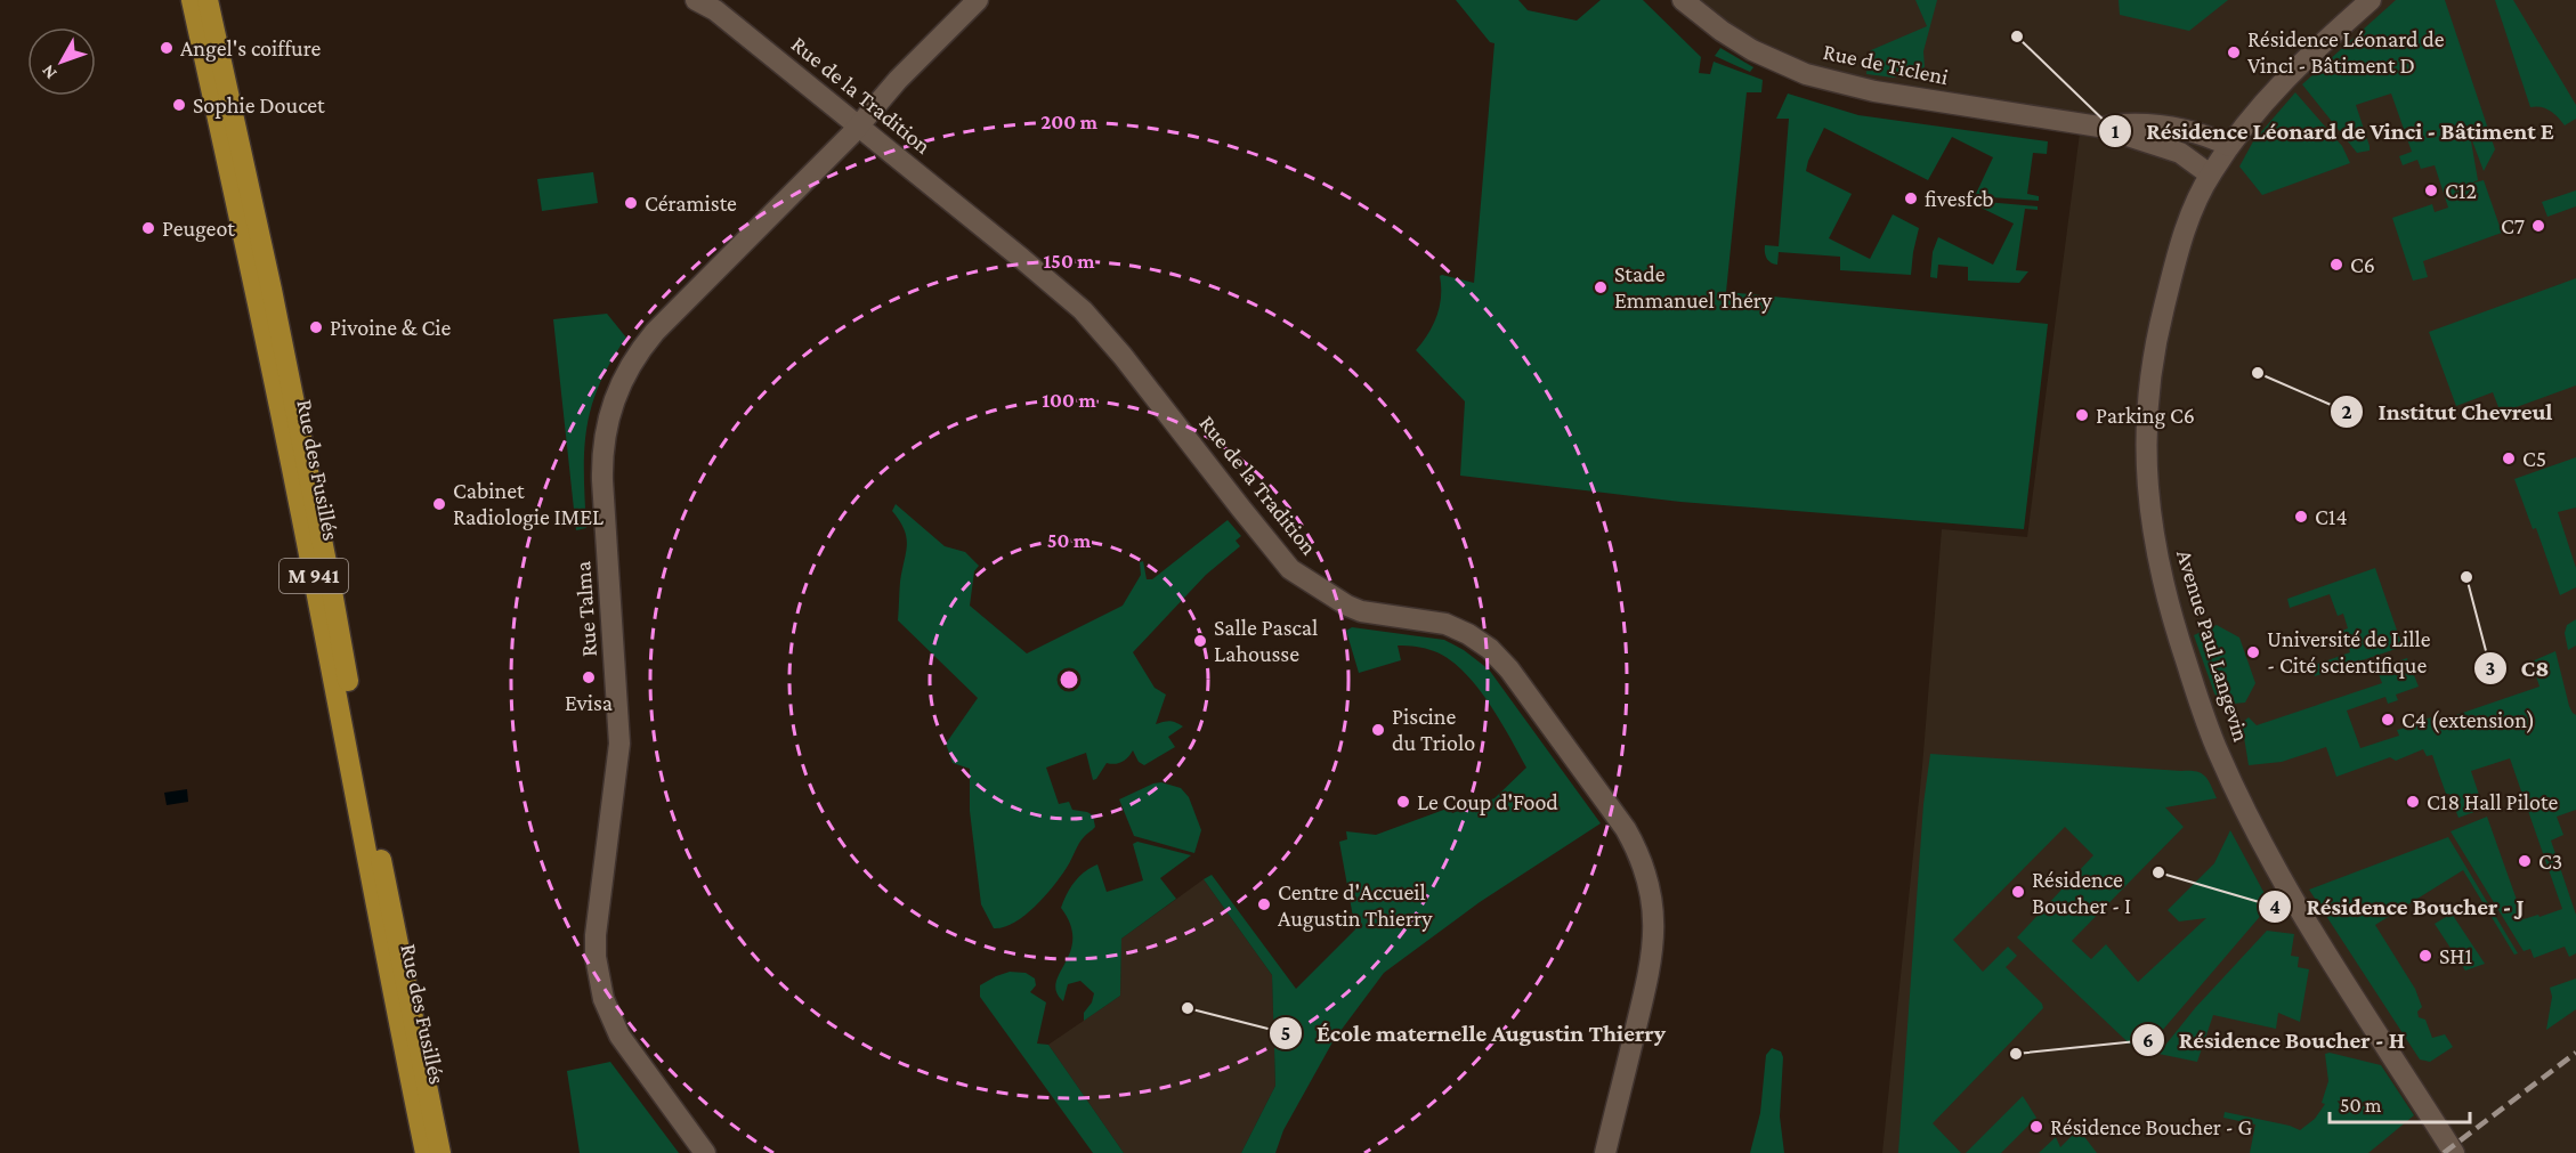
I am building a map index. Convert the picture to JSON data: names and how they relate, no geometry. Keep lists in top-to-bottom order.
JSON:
{
  "streets": {
    "main road": ["Rue des Fusillés", "M 941"],
    "street": [
      "Rue de Ticleni",
      "Rue de la Tradition",
      "Rue Talma",
      "Avenue Paul Langevin"
    ]
  },
  "crossings": [
    ["Rue de Ticleni", "Avenue Paul Langevin"],
    ["Rue de la Tradition", "Rue Talma"]
  ],
  "places": [
    "Résidence Léonard de Vinci - Bâtiment E",
    "Angel's coiffure",
    "Résidence Léonard de Vinci - Bâtiment D",
    "Sophie Doucet",
    "C12",
    "fivesfcb",
    "Céramiste",
    "C7",
    "Peugeot",
    "C6",
    "Stade Emmanuel Théry",
    "Pivoine & Cie",
    "Institut Chevreul",
    "Parking C6",
    "C5",
    "Cabinet Radiologie IMEL",
    "C14",
    "C8",
    "Salle Pascal Lahousse",
    "Université de Lille ‐ Cité scientifique",
    "Evisa",
    "C4 (extension)",
    "Piscine du Triolo",
    "Le Coup d'Food",
    "C18 Hall Pilote",
    "C3",
    "Résidence Boucher - J",
    "Résidence Boucher - I",
    "Centre d'Accueil Augustin Thierry",
    "SH1",
    "École maternelle Augustin Thierry",
    "Résidence Boucher - H",
    "Résidence Boucher - G"
  ],
  "scale_bar": "50 m",
  "north": "bottom left",
  "rings": [
    "200 m",
    "150 m",
    "100 m",
    "50 m"
  ]
}
